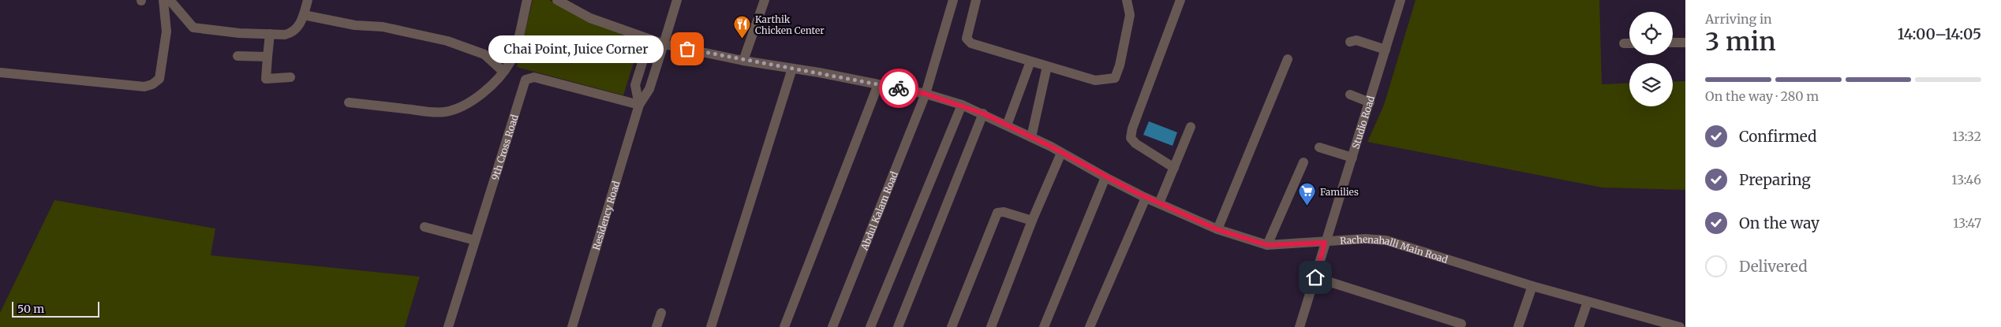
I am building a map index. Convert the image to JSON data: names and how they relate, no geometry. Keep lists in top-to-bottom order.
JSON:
{
  "streets": {
    "street": [
      "Studio Road",
      "9th Cross Road",
      "Abdul Kalam Road",
      "Residency Road",
      "Rachenahalli Main Road"
    ]
  },
  "crossings": [
    ["Studio Road", "Rachenahalli Main Road"],
    ["9th Cross Road", "Residency Road"],
    ["Abdul Kalam Road", "Rachenahalli Main Road"],
    ["Residency Road", "Rachenahalli Main Road"]
  ],
  "places": {
    "restaurant": ["Karthik Chicken Center"],
    "other": ["Chai Point, Juice Corner"],
    "supermarket": ["Families"]
  },
  "scale_bar": "50 m",
  "page": {
    "heading": ["3 min", "Arriving in", "14:00–14:05"],
    "bubble": "Chai Point, Juice Corner",
    "bar": "On the way · 280 m",
    "list": [
      ["Confirmed", "13:32"],
      ["Preparing", "13:46"],
      ["On the way", "13:47"],
      "Delivered"
    ],
    "scale": "50 m"
  }
}
